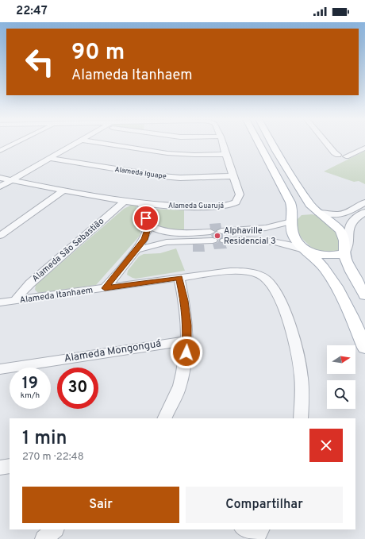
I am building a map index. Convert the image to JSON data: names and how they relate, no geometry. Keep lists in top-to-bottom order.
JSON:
{
  "streets": {
    "street": [
      "Alameda Iguape",
      "Alameda Guarujá",
      "Alameda São Sebastião",
      "Alameda Itanhaem",
      "Alameda Mongonguá"
    ]
  },
  "crossings": [
    ["Alameda Iguape", "Alameda Guarujá"],
    ["Alameda Guarujá", "Alameda São Sebastião"],
    ["Alameda São Sebastião", "Alameda Itanhaem"]
  ],
  "places": ["Alphaville Residencial 3"],
  "north": "right",
  "page": {
    "status": "22:47",
    "turn": ["90 m", "Alameda Itanhaem"],
    "speed": "19 km/h",
    "limit": "30",
    "heading": ["1 min", "270 m · 22:48"],
    "buttons": ["Sair", "Compartilhar"]
  }
}
